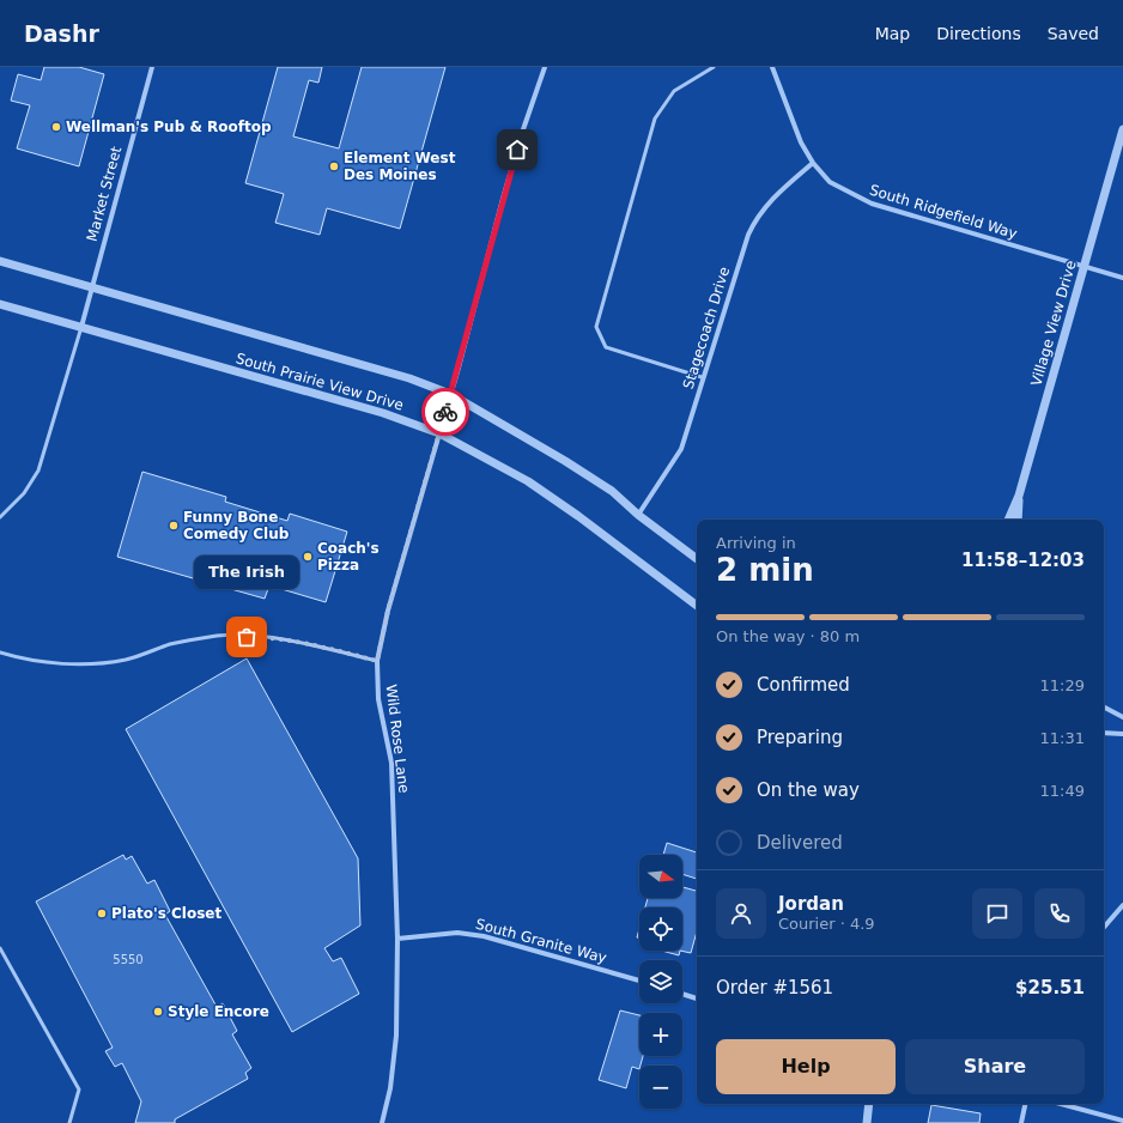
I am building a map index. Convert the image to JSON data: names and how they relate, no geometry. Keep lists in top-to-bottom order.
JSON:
{
  "streets": {
    "street": [
      "Market Street",
      "South Ridgefield Way",
      "Village View Drive",
      "Stagecoach Drive",
      "South Prairie View Drive",
      "Wild Rose Lane",
      "South Granite Way"
    ]
  },
  "crossings": [
    ["Market Street", "South Prairie View Drive"],
    ["South Ridgefield Way", "Village View Drive"],
    ["South Ridgefield Way", "Stagecoach Drive"],
    ["Stagecoach Drive", "South Prairie View Drive"],
    ["South Prairie View Drive", "Wild Rose Lane"],
    ["Wild Rose Lane", "South Granite Way"]
  ],
  "places": [
    "Wellman's Pub & Rooftop",
    "Element West Des Moines",
    "Funny Bone Comedy Club",
    "Coach's Pizza",
    "The Irish",
    "Plato's Closet",
    "Style Encore"
  ],
  "house_numbers": ["5550"],
  "north": "right",
  "page": {
    "header": "Dashr",
    "nav": ["Map", "Directions", "Saved"],
    "heading": ["2 min", "Arriving in", "11:58–12:03"],
    "panel": [
      "Jordan",
      "Courier · 4.9",
      "Order #1561",
      "$25.51"
    ],
    "bubble": "The Irish",
    "bar": "On the way · 80 m",
    "list": [
      ["Confirmed", "11:29"],
      ["Preparing", "11:31"],
      ["On the way", "11:49"],
      "Delivered"
    ],
    "map_buttons": ["+", "−"],
    "buttons": ["Help", "Share"]
  }
}
